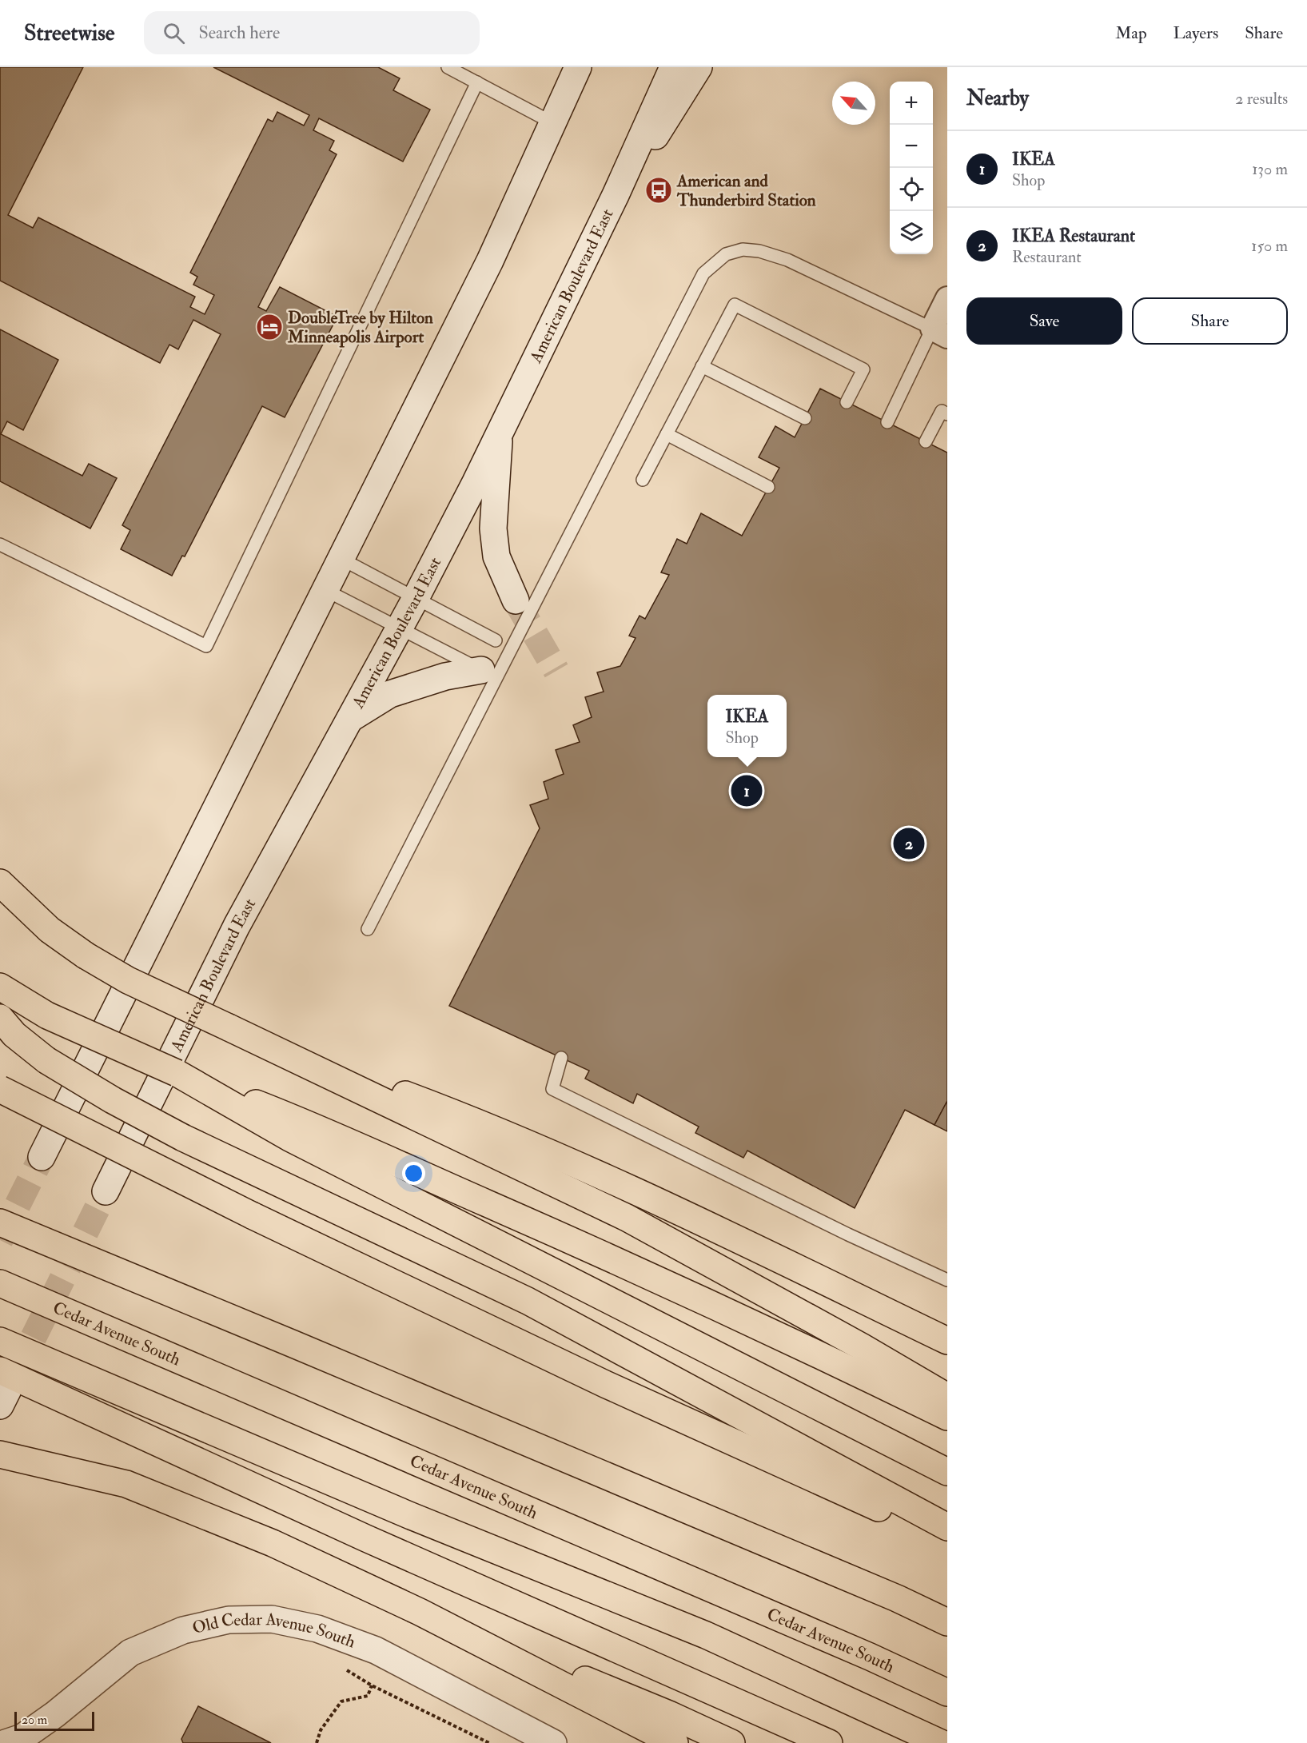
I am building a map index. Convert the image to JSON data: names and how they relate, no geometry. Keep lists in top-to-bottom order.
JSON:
{
  "streets": {
    "highway": ["Cedar Avenue South"],
    "main road": ["American Boulevard East", "Old Cedar Avenue South"]
  },
  "places": {
    "bus stop": ["American and Thunderbird Station"],
    "hotel": ["DoubleTree by Hilton Minneapolis Airport"]
  },
  "scale_bar": "20 m",
  "north": "top left",
  "page": {
    "header": "Streetwise",
    "search": "Search here",
    "nav": ["Map", "Layers", "Share"],
    "heading": ["Nearby", "2 results"],
    "map_buttons": ["+", "−"],
    "list": [
      {
        "mark": "1",
        "name": "IKEA",
        "note": "Shop",
        "value": "130 m"
      },
      {
        "mark": "2",
        "name": "IKEA Restaurant",
        "note": "Restaurant",
        "value": "150 m"
      }
    ],
    "buttons": ["Save", "Share"],
    "popup": ["IKEA", "Shop"],
    "pins": ["1", "2"],
    "scale": "20 m"
  }
}
